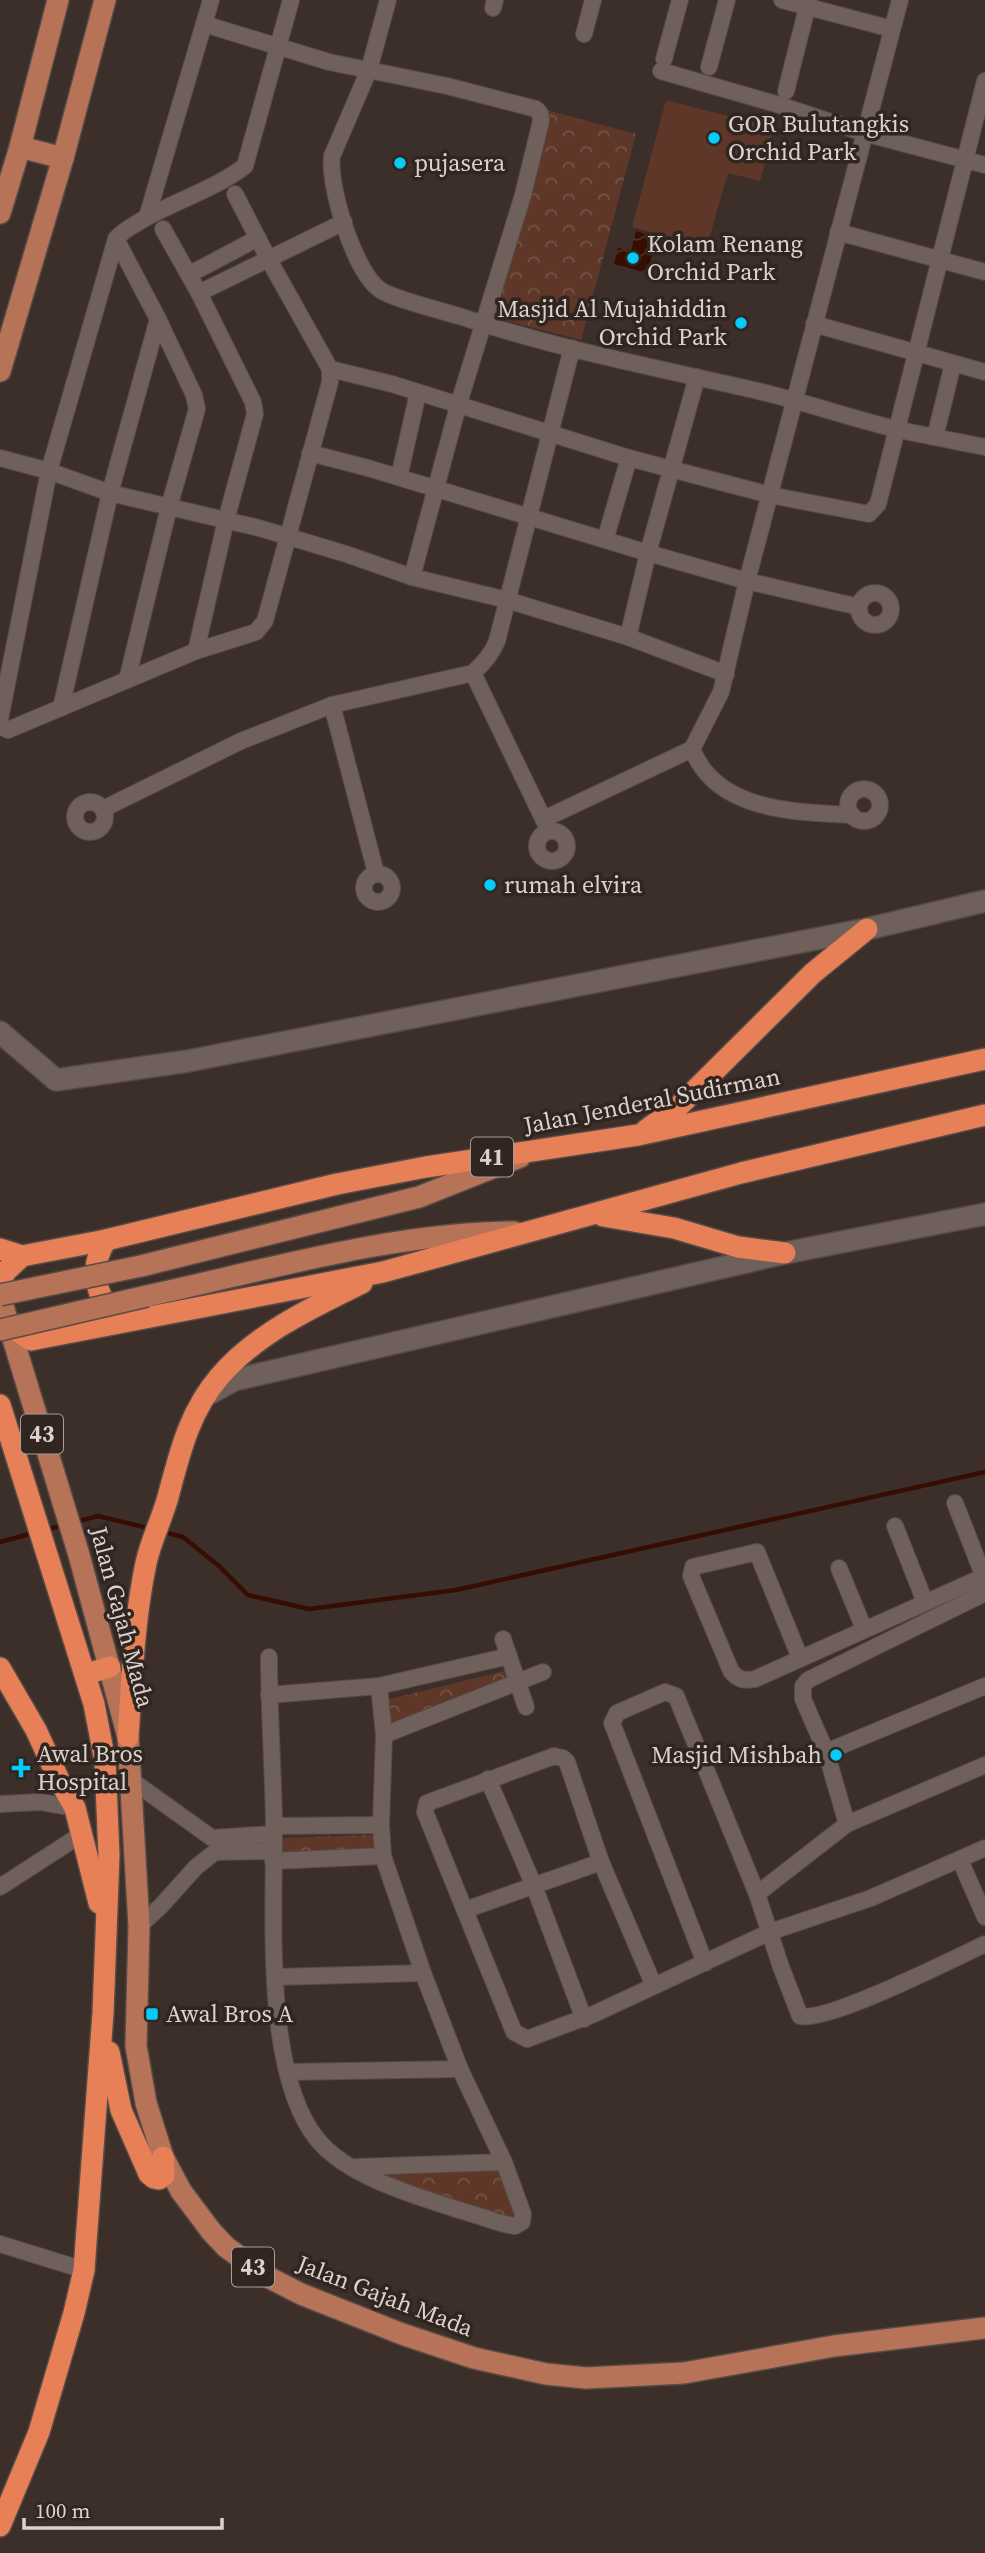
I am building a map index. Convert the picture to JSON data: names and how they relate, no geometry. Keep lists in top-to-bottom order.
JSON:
{
  "streets": {
    "highway": [
      "Jalan Jenderal Sudirman",
      "41",
      "43",
      "Jalan Gajah Mada"
    ]
  },
  "places": {
    "other": [
      "GOR Bulutangkis Orchid Park",
      "pujasera",
      "Kolam Renang Orchid Park",
      "Masjid Al Mujahiddin Orchid Park",
      "rumah elvira",
      "Masjid Mishbah"
    ],
    "health": ["Awal Bros Hospital"],
    "transit": ["Awal Bros A"]
  },
  "scale_bar": "100 m"
}
